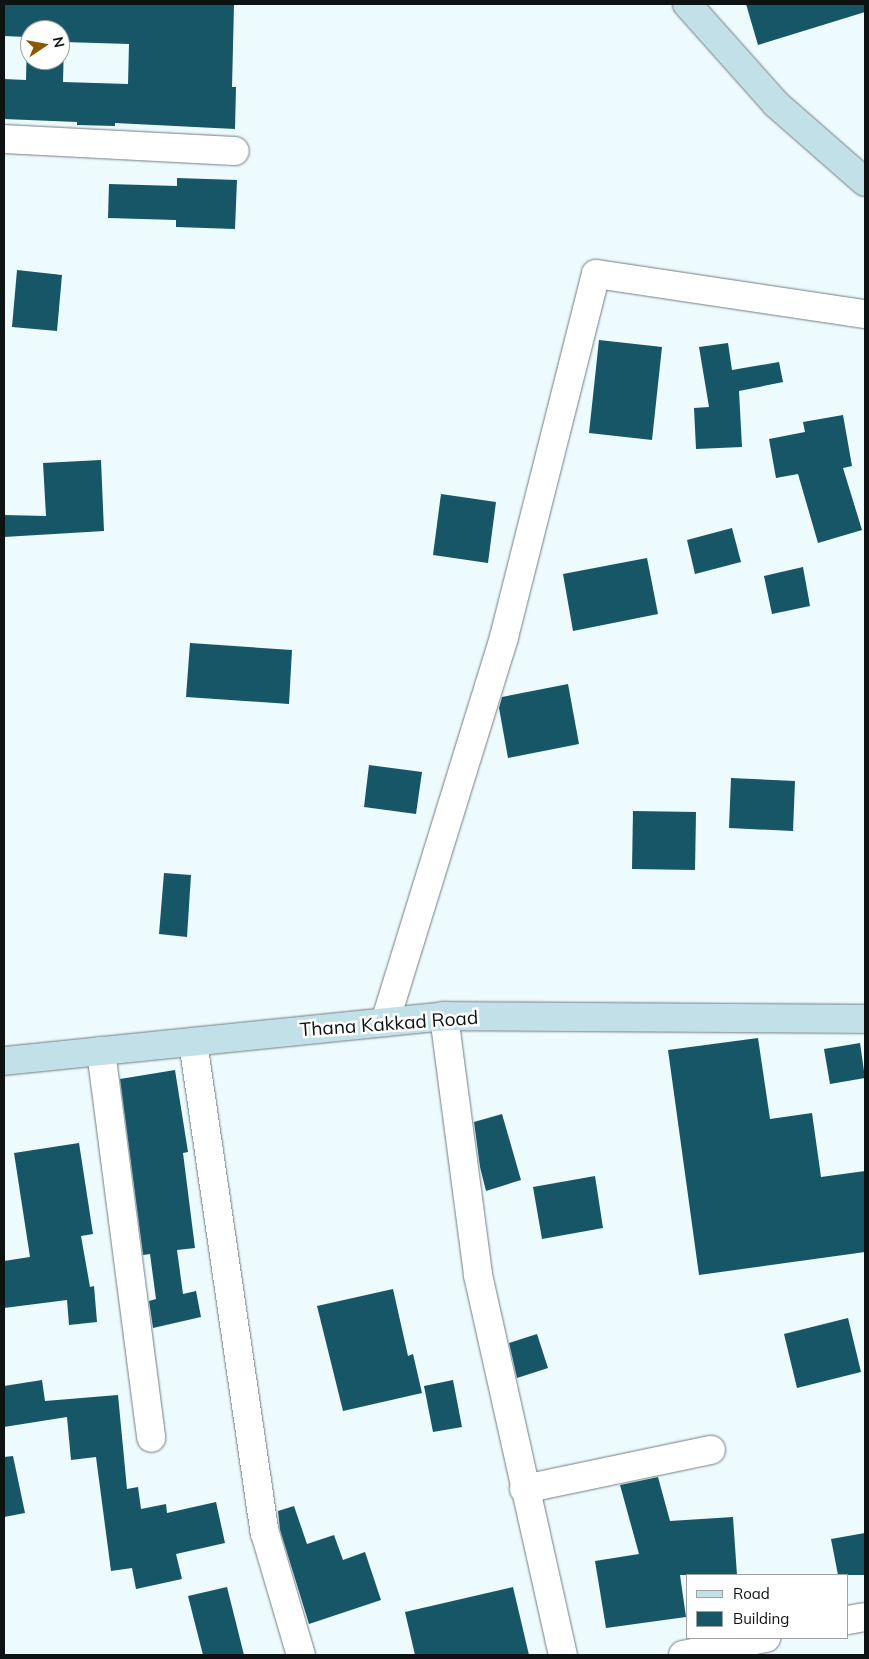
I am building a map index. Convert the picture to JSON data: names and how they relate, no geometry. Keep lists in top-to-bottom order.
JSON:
{
  "streets": {
    "main road": ["Thana Kakkad Road"]
  },
  "legend": ["Road", "Building"],
  "north": "right"
}
